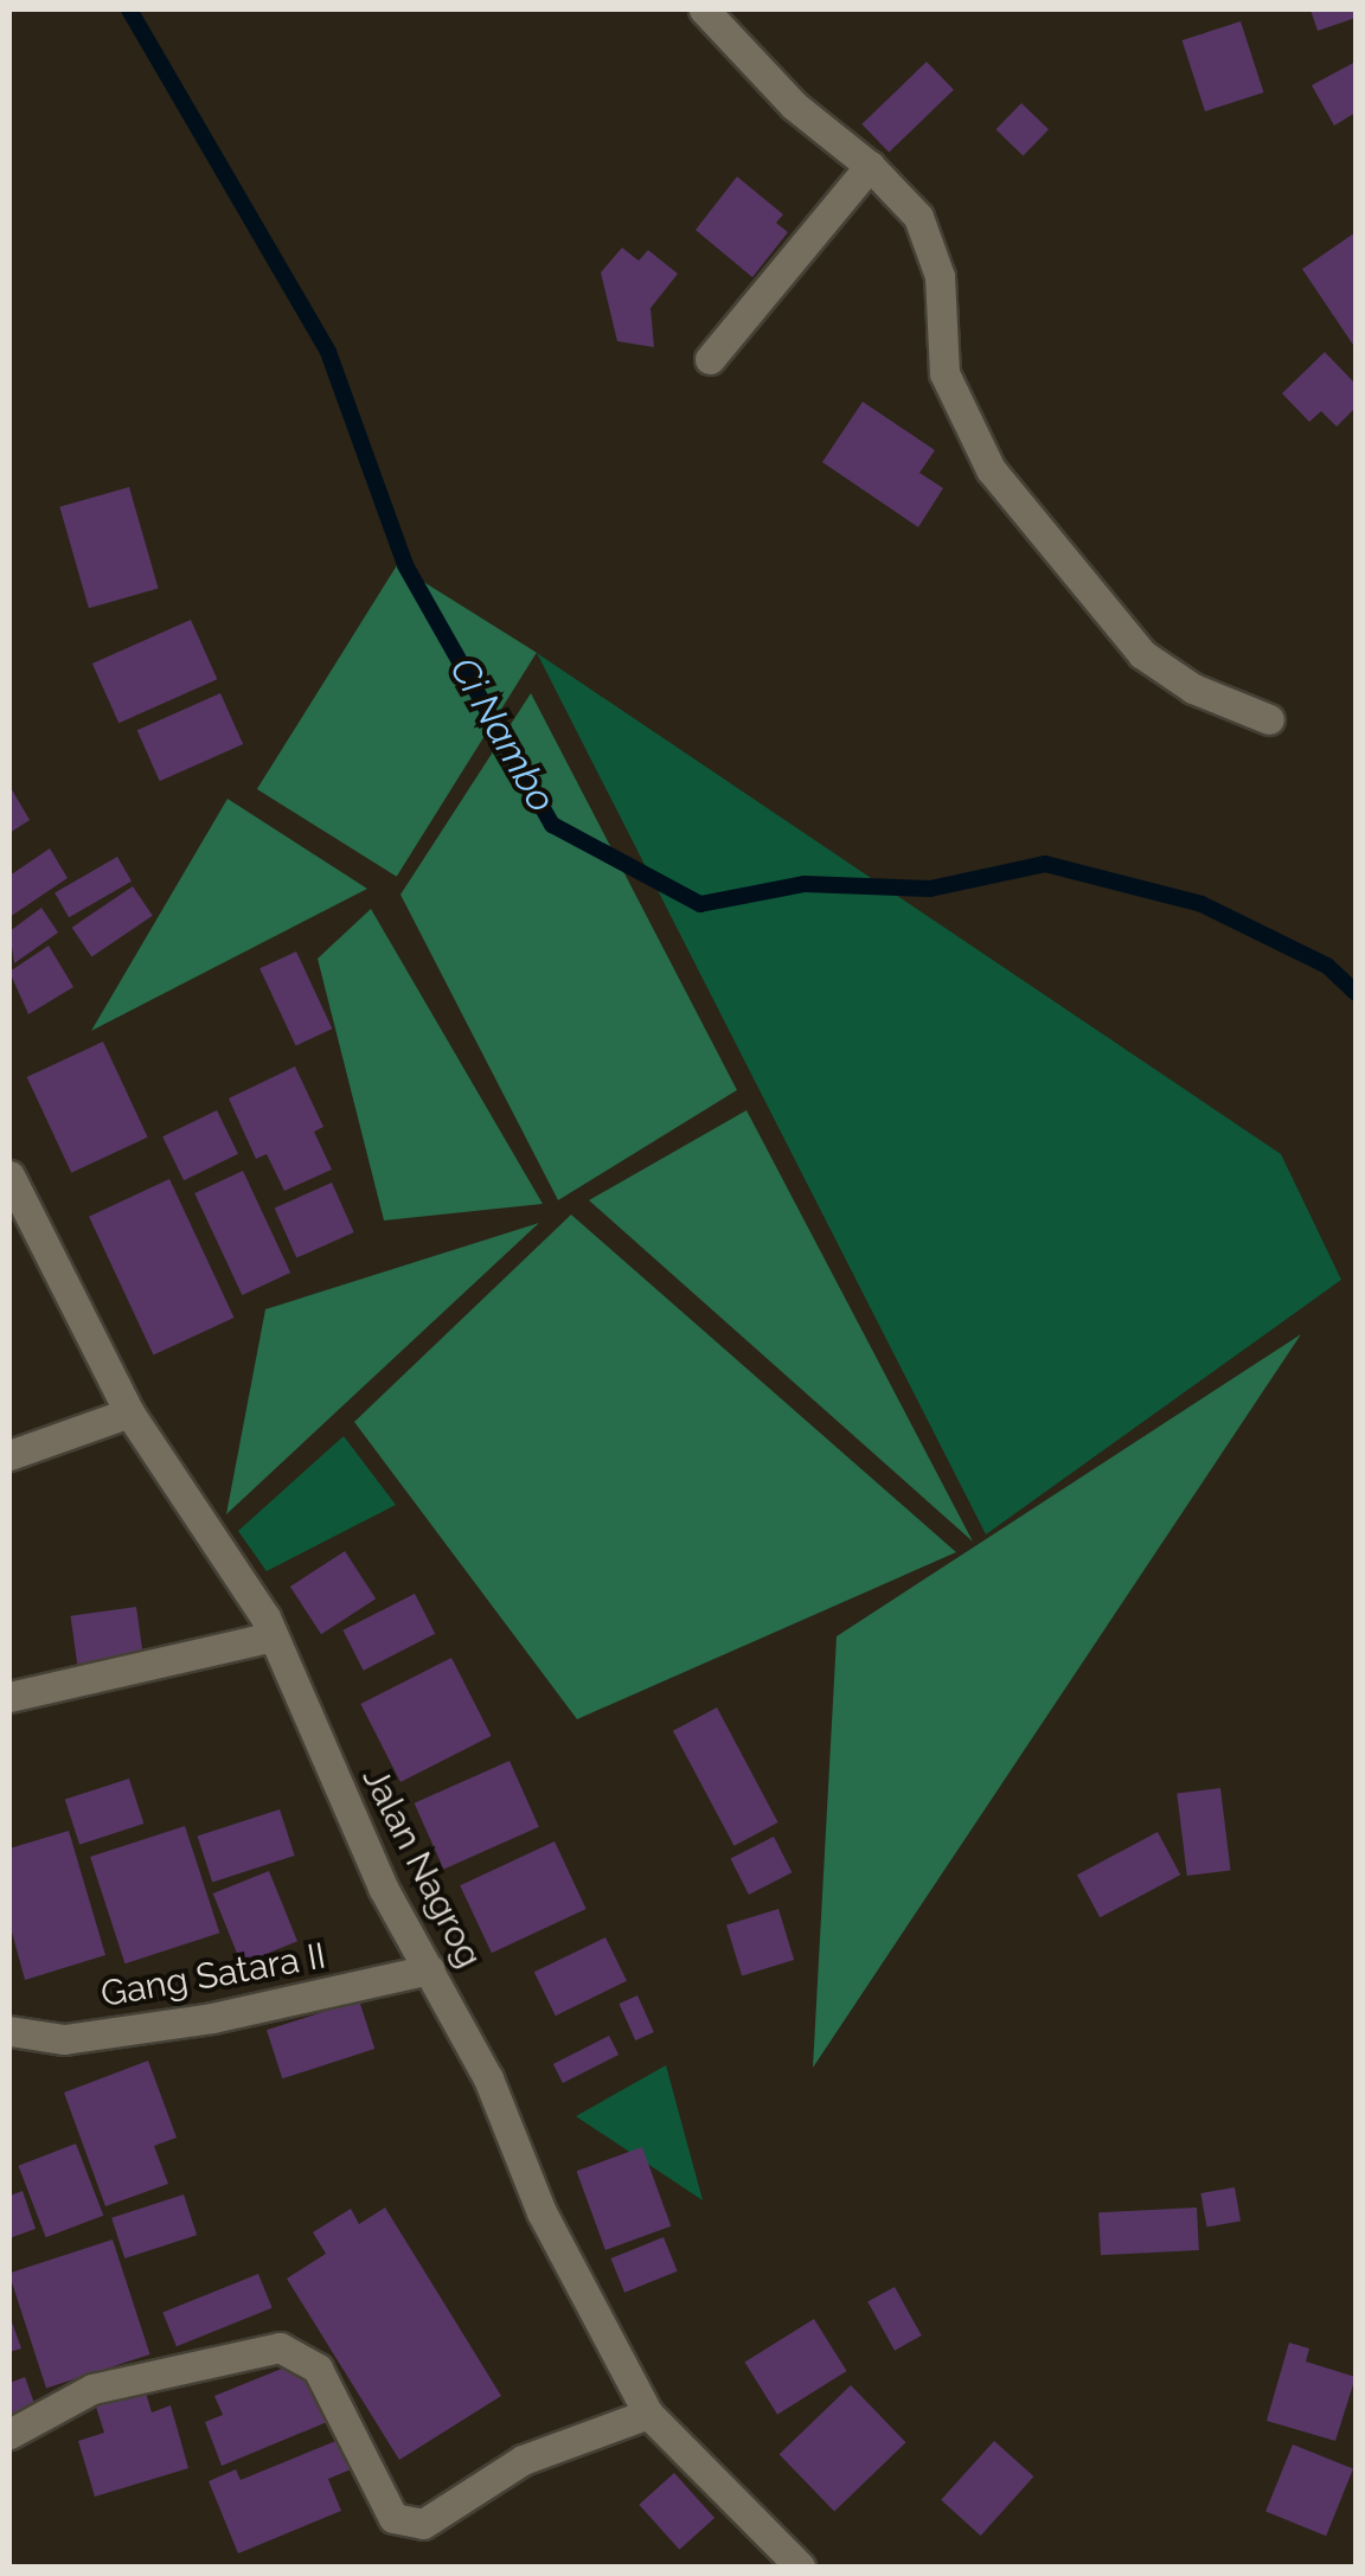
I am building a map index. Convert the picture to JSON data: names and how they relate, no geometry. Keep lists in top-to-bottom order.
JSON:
{
  "streets": {
    "street": ["Jalan Nagrog", "Gang Satara II"]
  },
  "crossings": [
    ["Jalan Nagrog", "Gang Satara II"]
  ],
  "water": ["Ci Nambo"]
}
